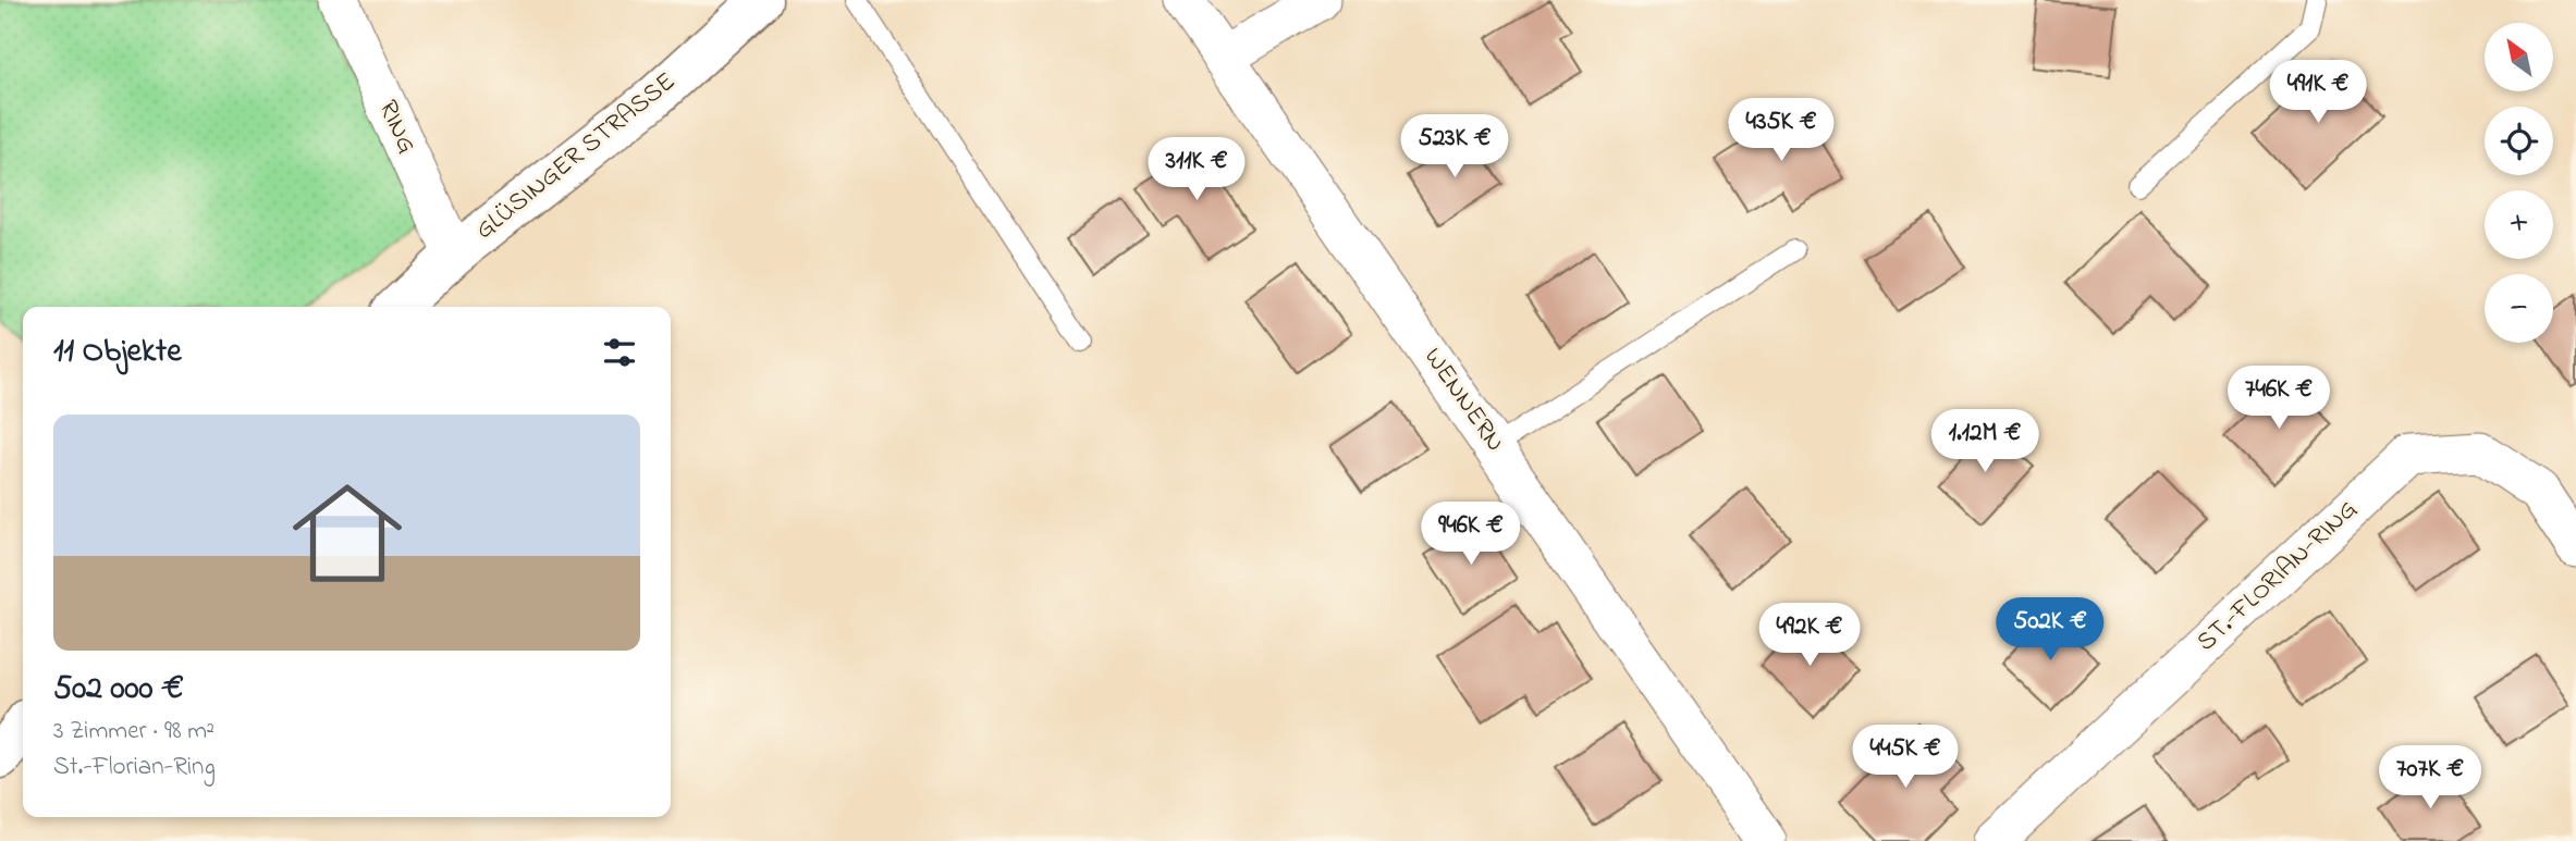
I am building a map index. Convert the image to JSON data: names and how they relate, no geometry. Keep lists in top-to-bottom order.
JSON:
{
  "streets": {
    "street": [
      "RING",
      "GLÜSINGER STRASSE",
      "WENNERN",
      "ST.-FLORIAN-RING"
    ]
  },
  "crossings": [
    ["RING", "GLÜSINGER STRASSE"]
  ],
  "north": "top left",
  "page": {
    "map_buttons": ["+", "−"],
    "price": [
      "491K €",
      "435K €",
      "523K €",
      "311K €",
      "746K €",
      "1.12M €",
      "946K €",
      "502K €",
      "492K €",
      "445K €",
      "707K €"
    ],
    "heading": "11 Objekte",
    "list": [
      {
        "name": "502 000 €",
        "note": "3 Zimmer · 98 m² · St.-Florian-Ring"
      }
    ]
  }
}
